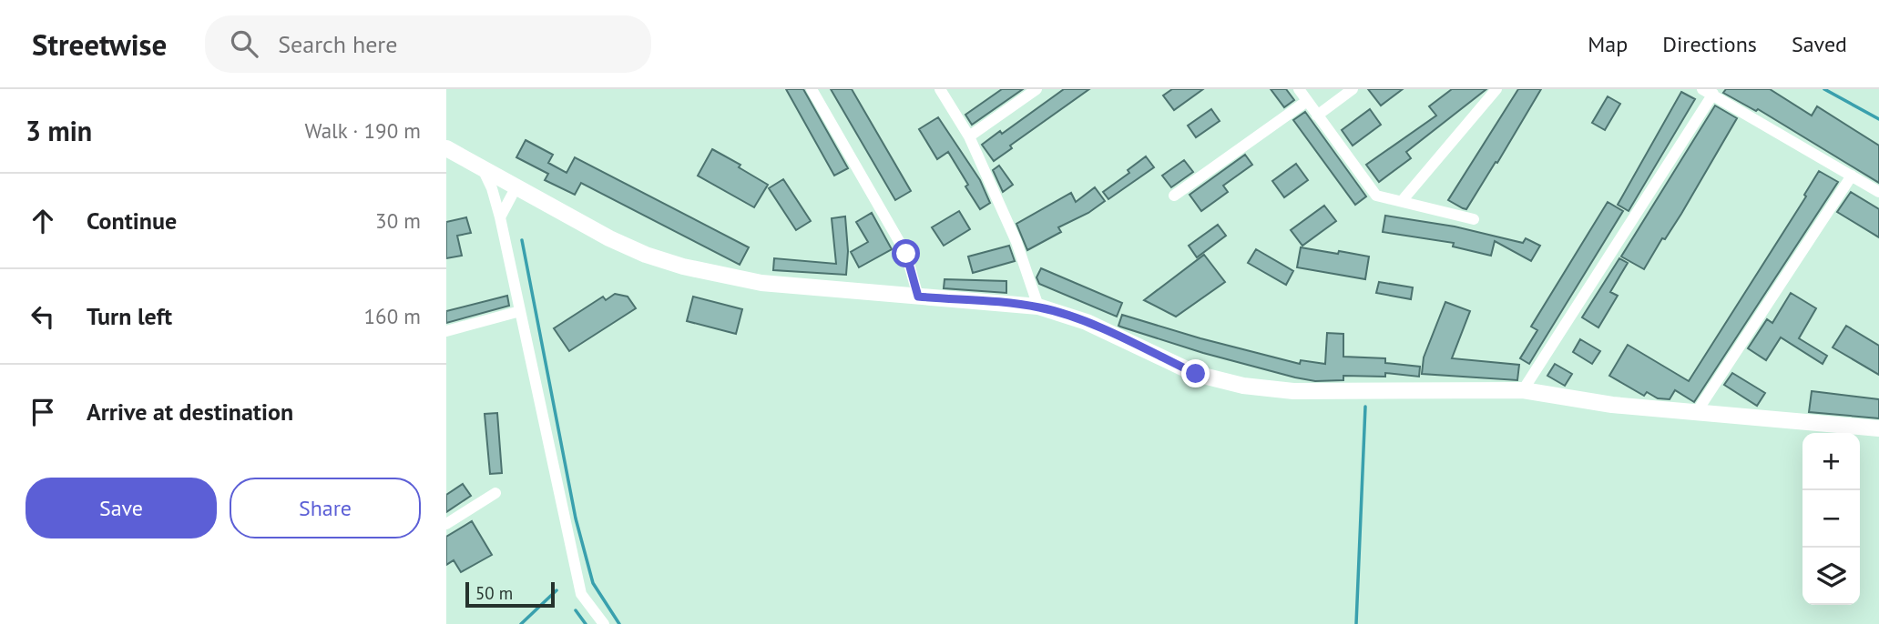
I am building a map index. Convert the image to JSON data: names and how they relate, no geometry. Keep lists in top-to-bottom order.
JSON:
{
  "scale_bar": "50 m",
  "page": {
    "header": "Streetwise",
    "search": "Search here",
    "nav": ["Map", "Directions", "Saved"],
    "heading": ["3 min", "Walk · 190 m"],
    "list": [
      ["Continue", "30 m"],
      ["Turn left", "160 m"],
      "Arrive at destination"
    ],
    "map_buttons": ["+", "−"],
    "buttons": ["Save", "Share"],
    "scale": "50 m"
  }
}
